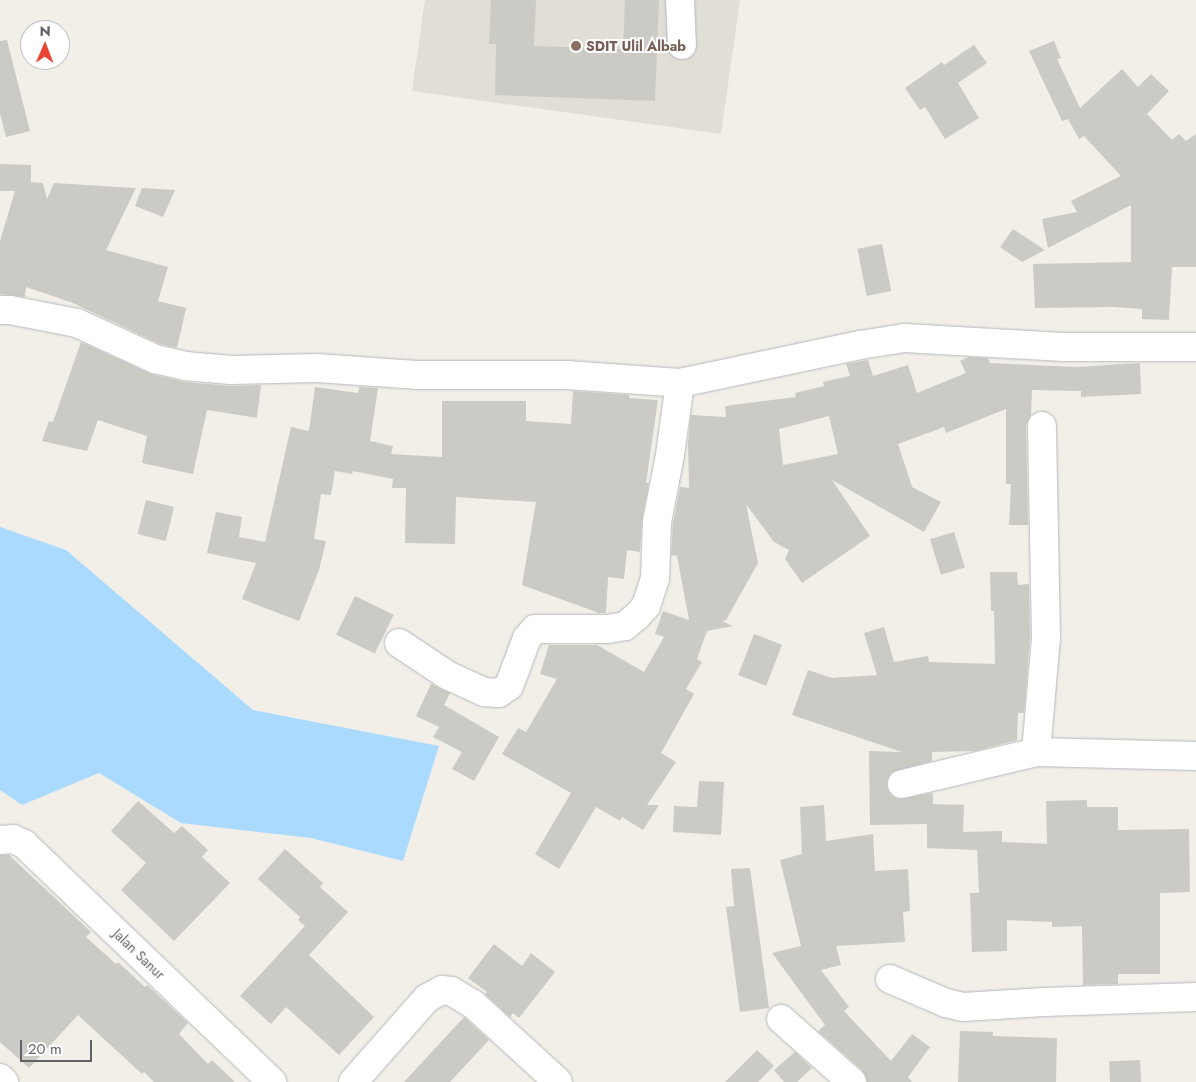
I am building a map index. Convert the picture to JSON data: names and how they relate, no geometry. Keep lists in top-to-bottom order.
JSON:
{
  "streets": {
    "street": ["Jalan Sanur"]
  },
  "places": ["SDIT Ulil Albab"],
  "scale_bar": "20 m",
  "north": "top"
}
